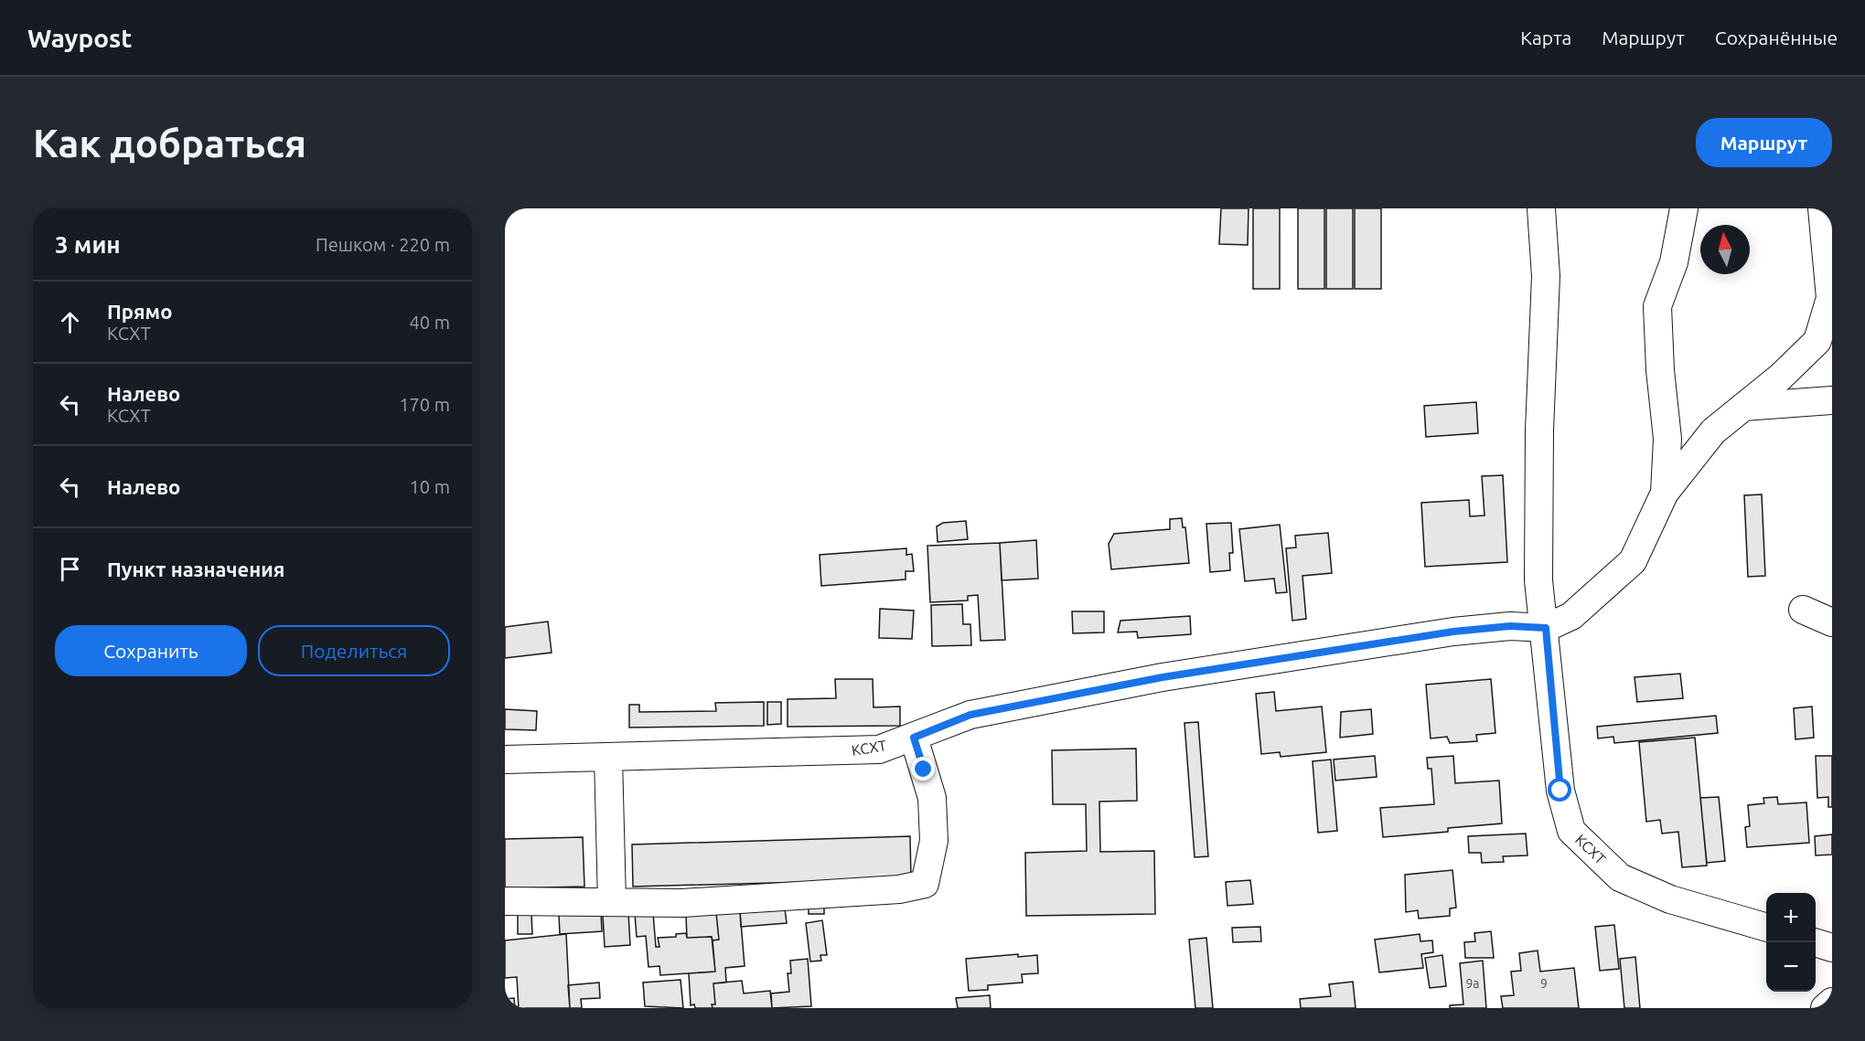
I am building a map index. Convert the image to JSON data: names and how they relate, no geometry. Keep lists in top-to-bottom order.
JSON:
{
  "streets": {
    "street": ["КСХТ"]
  },
  "house_numbers": ["9а", "9"],
  "north": "top",
  "page": {
    "header": "Waypost",
    "nav": ["Карта", "Маршрут", "Сохранённые"],
    "buttons": [
      "Маршрут",
      ["Сохранить", "Поделиться"]
    ],
    "title": "Как добраться",
    "heading": ["3 мин", "Пешком · 220 m"],
    "list": [
      ["Прямо", "КСХТ", "40 m"],
      ["Налево", "КСХТ", "170 m"],
      ["Налево", "10 m"],
      "Пункт назначения"
    ],
    "map_buttons": ["+", "−"]
  }
}
